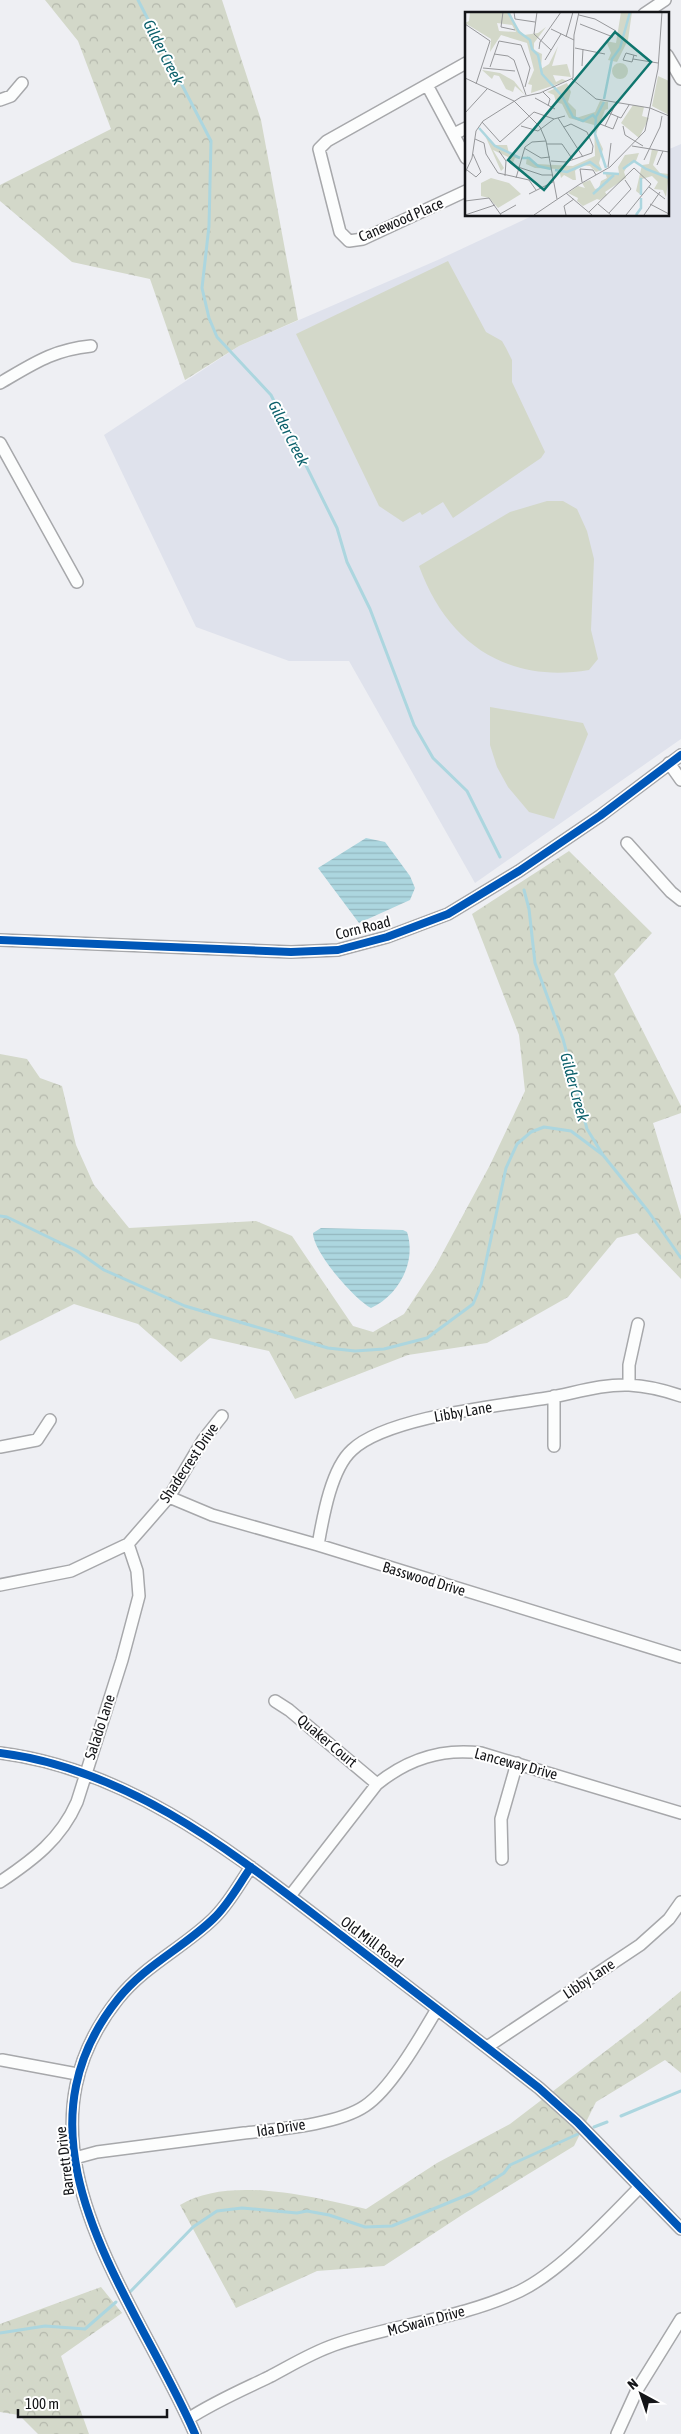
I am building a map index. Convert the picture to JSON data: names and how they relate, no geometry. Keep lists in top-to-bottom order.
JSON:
{
  "streets": {
    "street": [
      "Canewood Place",
      "Corn Road",
      "Libby Lane",
      "Shadecrest Drive",
      "Basswood Drive",
      "Salado Lane",
      "Quaker Court",
      "Lanceway Drive",
      "Old Mill Road",
      "Ida Drive",
      "Barrett Drive",
      "McSwain Drive"
    ]
  },
  "crossings": [
    ["Libby Lane", "Basswood Drive"],
    ["Libby Lane", "Old Mill Road"],
    ["Shadecrest Drive", "Basswood Drive"],
    ["Shadecrest Drive", "Salado Lane"],
    ["Salado Lane", "Old Mill Road"],
    ["Quaker Court", "Lanceway Drive"],
    ["Lanceway Drive", "Old Mill Road"],
    ["Old Mill Road", "Ida Drive"],
    ["Old Mill Road", "Barrett Drive"],
    ["Old Mill Road", "McSwain Drive"],
    ["Ida Drive", "Barrett Drive"],
    ["Barrett Drive", "McSwain Drive"]
  ],
  "water": ["Gilder Creek"],
  "scale_bar": "100 m",
  "north": "top left"
}
